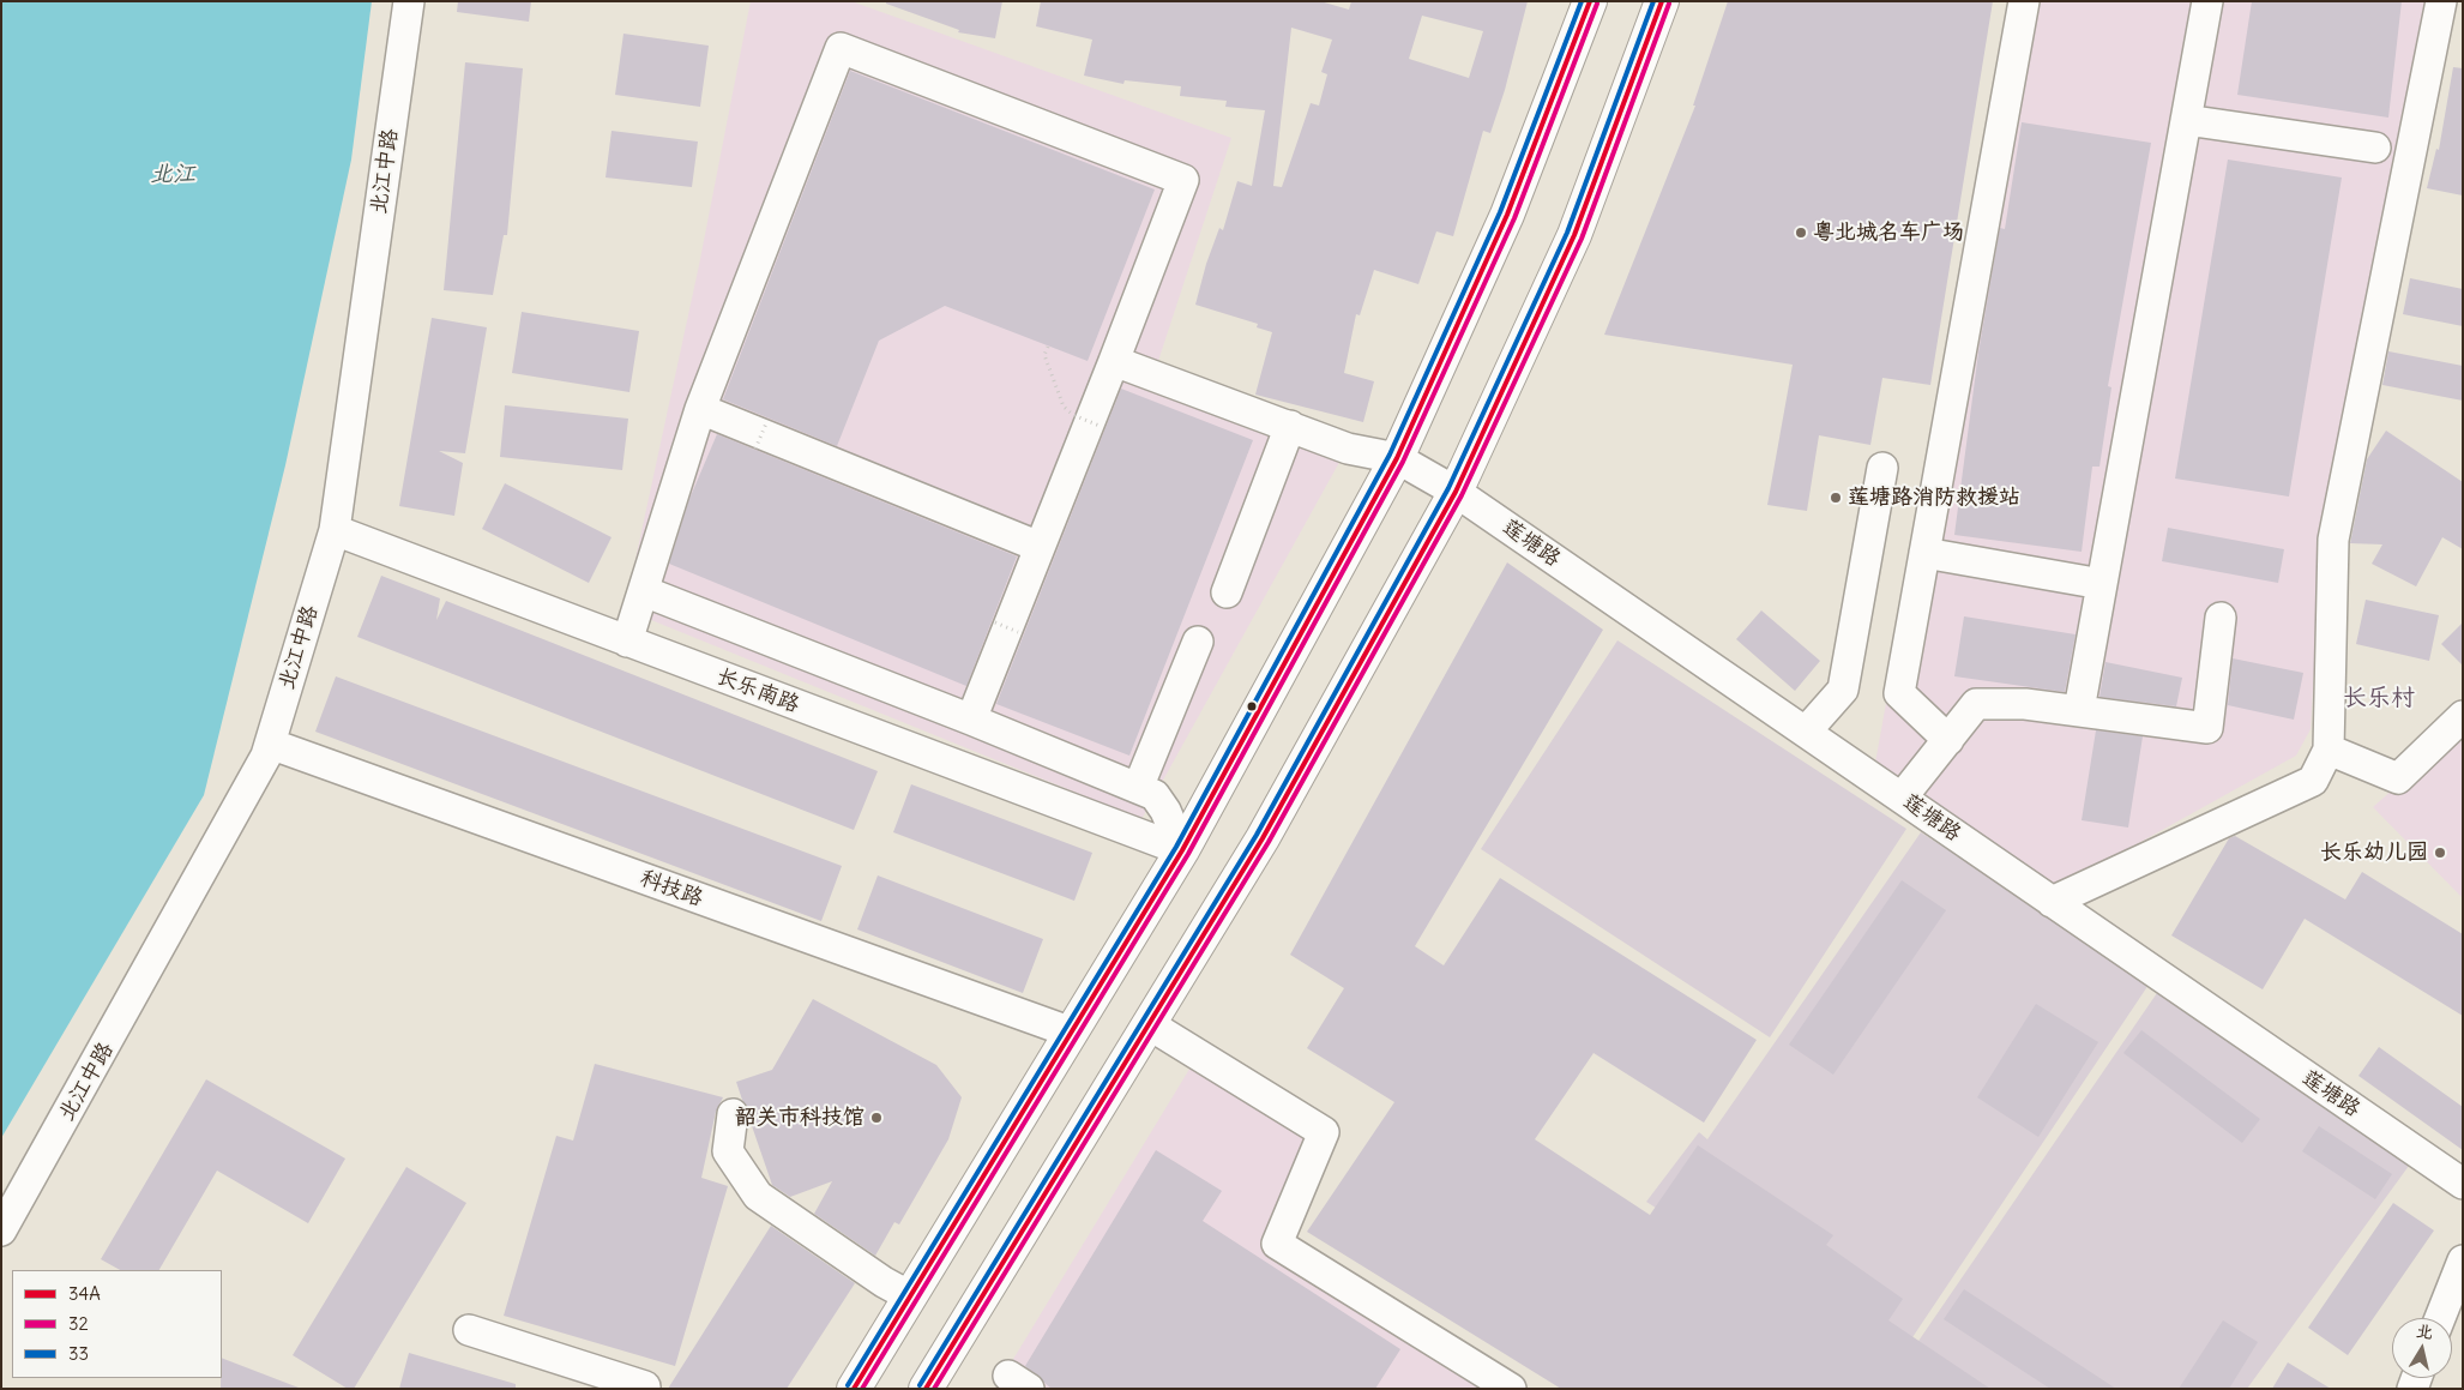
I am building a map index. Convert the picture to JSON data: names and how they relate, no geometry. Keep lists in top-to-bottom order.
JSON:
{
  "streets": {
    "street": [
      "北江中路",
      "莲塘路",
      "长乐南路",
      "科技路"
    ]
  },
  "crossings": [
    ["北江中路", "长乐南路"],
    ["北江中路", "科技路"]
  ],
  "districts": ["长乐村"],
  "water": ["北江"],
  "places": [
    "粤北城名车广场",
    "莲塘路消防救援站",
    "长乐幼儿园",
    "韶关市科技馆"
  ],
  "lines": ["transit line 34A", "transit line 33", "transit line 32"],
  "legend": ["34A", "32", "33"],
  "north": "top"
}
